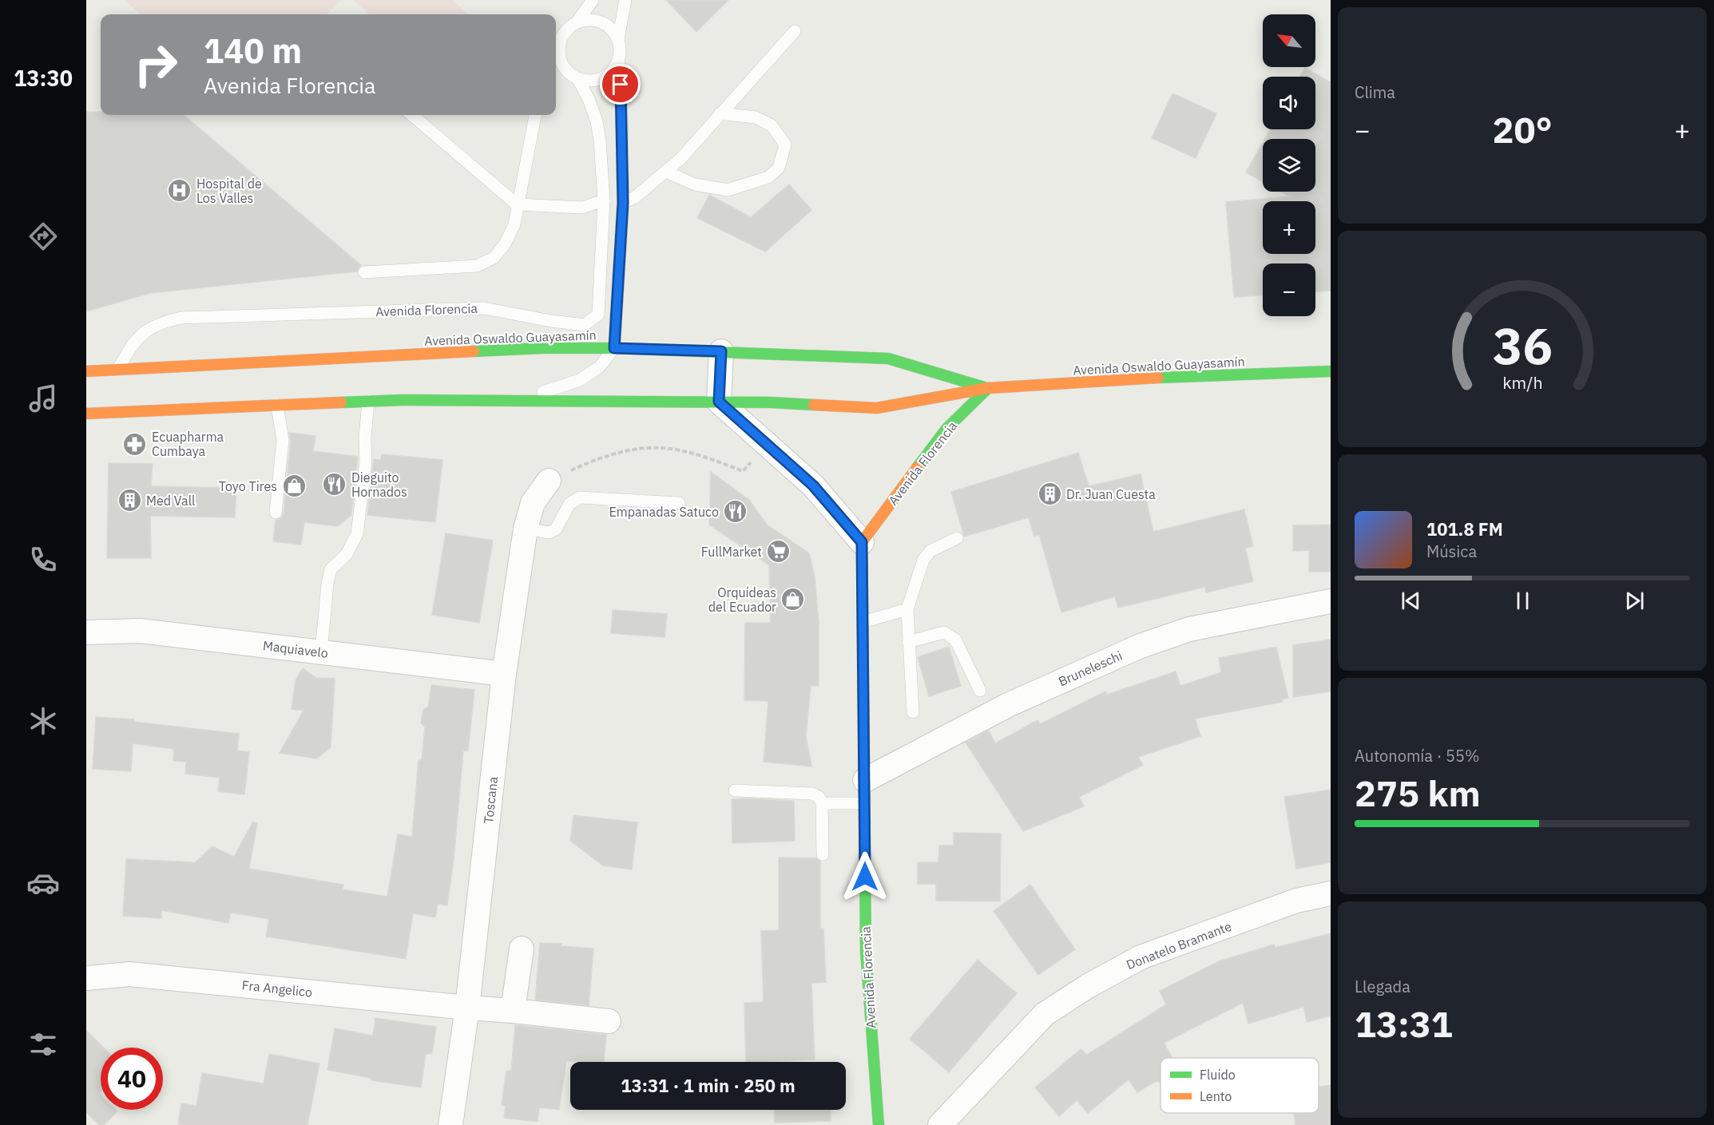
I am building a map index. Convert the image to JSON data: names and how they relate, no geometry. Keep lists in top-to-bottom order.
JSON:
{
  "streets": {
    "main road": ["Avenida Florencia", "Avenida Oswaldo Guayasamín"],
    "street": [
      "Maquiavelo",
      "Bruneleschi",
      "Toscana",
      "Donatelo Bramante",
      "Fra Angelico"
    ]
  },
  "crossings": [
    ["Avenida Florencia", "Avenida Oswaldo Guayasamín"],
    ["Avenida Florencia", "Bruneleschi"],
    ["Maquiavelo", "Toscana"],
    ["Toscana", "Fra Angelico"]
  ],
  "places": {
    "hospital": ["Hospital de Los Valles"],
    "pharmacy": ["Ecuapharma Cumbaya"],
    "restaurant": ["Dieguito Hornados", "Empanadas Satuco"],
    "shop": ["Toyo Tires", "Orquídeas del Ecuador"],
    "building": ["Dr. Juan Cuesta", "Med Vall"],
    "supermarket": ["FullMarket"]
  },
  "legend": ["Fluido", "Lento"],
  "north": "top left",
  "page": {
    "tabs": "13:30",
    "tile": [
      "Clima",
      ["Autonomía · 55%", "275 km"],
      ["Llegada", "13:31"]
    ],
    "map_buttons": ["+", "−"],
    "turn": ["140 m", "Avenida Florencia"],
    "heat": ["−", "20°", "+"],
    "song": ["101.8 FM", "Música"],
    "limit": "40",
    "trip": "13:31 · 1 min · 250 m",
    "gauge": ["36", "km/h"]
  }
}
